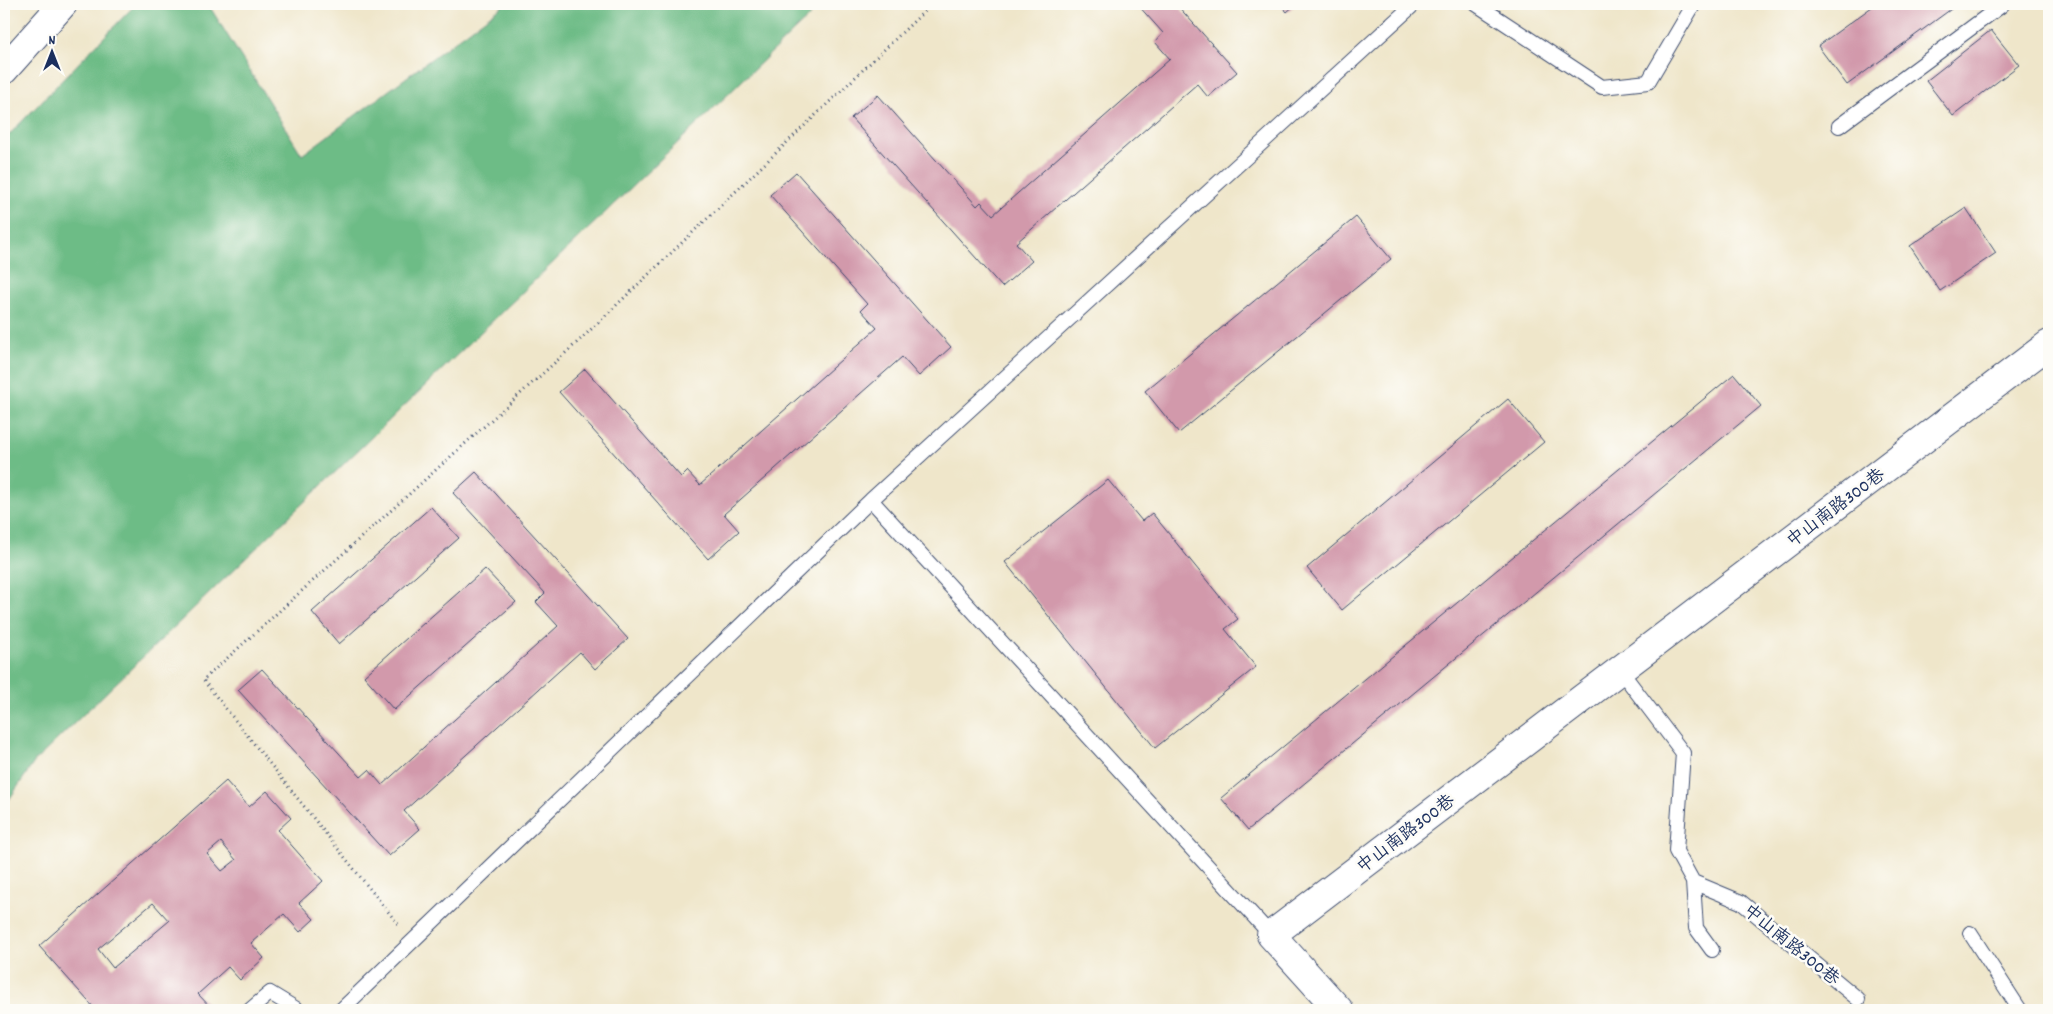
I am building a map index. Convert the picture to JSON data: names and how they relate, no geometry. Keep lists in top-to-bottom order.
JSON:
{
  "streets": {
    "street": ["中山南路300巷"]
  },
  "north": "top"
}
